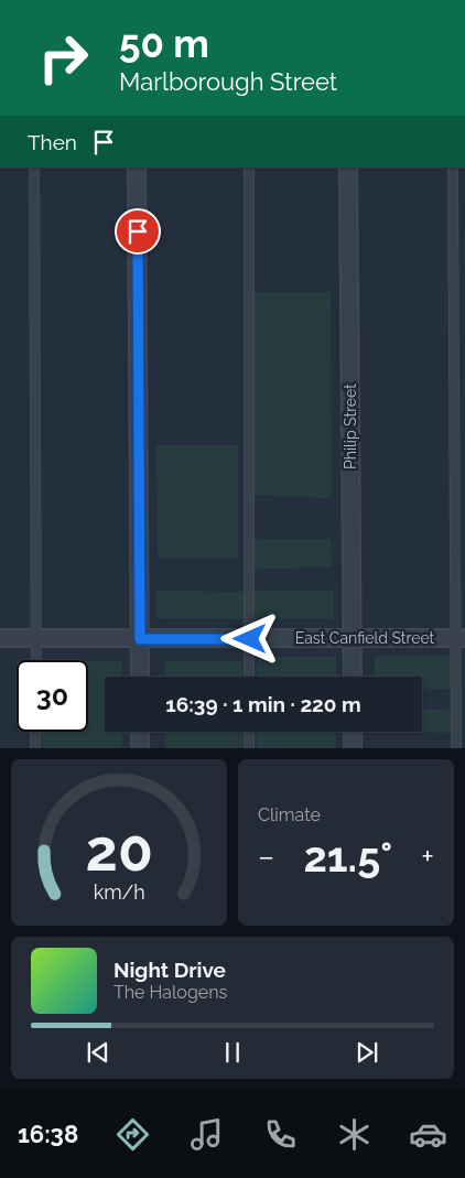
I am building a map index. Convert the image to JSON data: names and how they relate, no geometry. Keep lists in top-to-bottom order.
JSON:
{
  "streets": {
    "street": ["Philip Street", "East Canfield Street"]
  },
  "crossings": [
    ["Philip Street", "East Canfield Street"]
  ],
  "page": {
    "turn": ["50 m", "Marlborough Street"],
    "then": "Then",
    "limit": "30",
    "trip": "16:39 · 1 min · 220 m",
    "tile": "Climate",
    "heat": ["−", "21.5°", "+"],
    "song": ["Night Drive", "The Halogens"],
    "tabs": "16:38",
    "gauge": ["20", "km/h"]
  }
}
